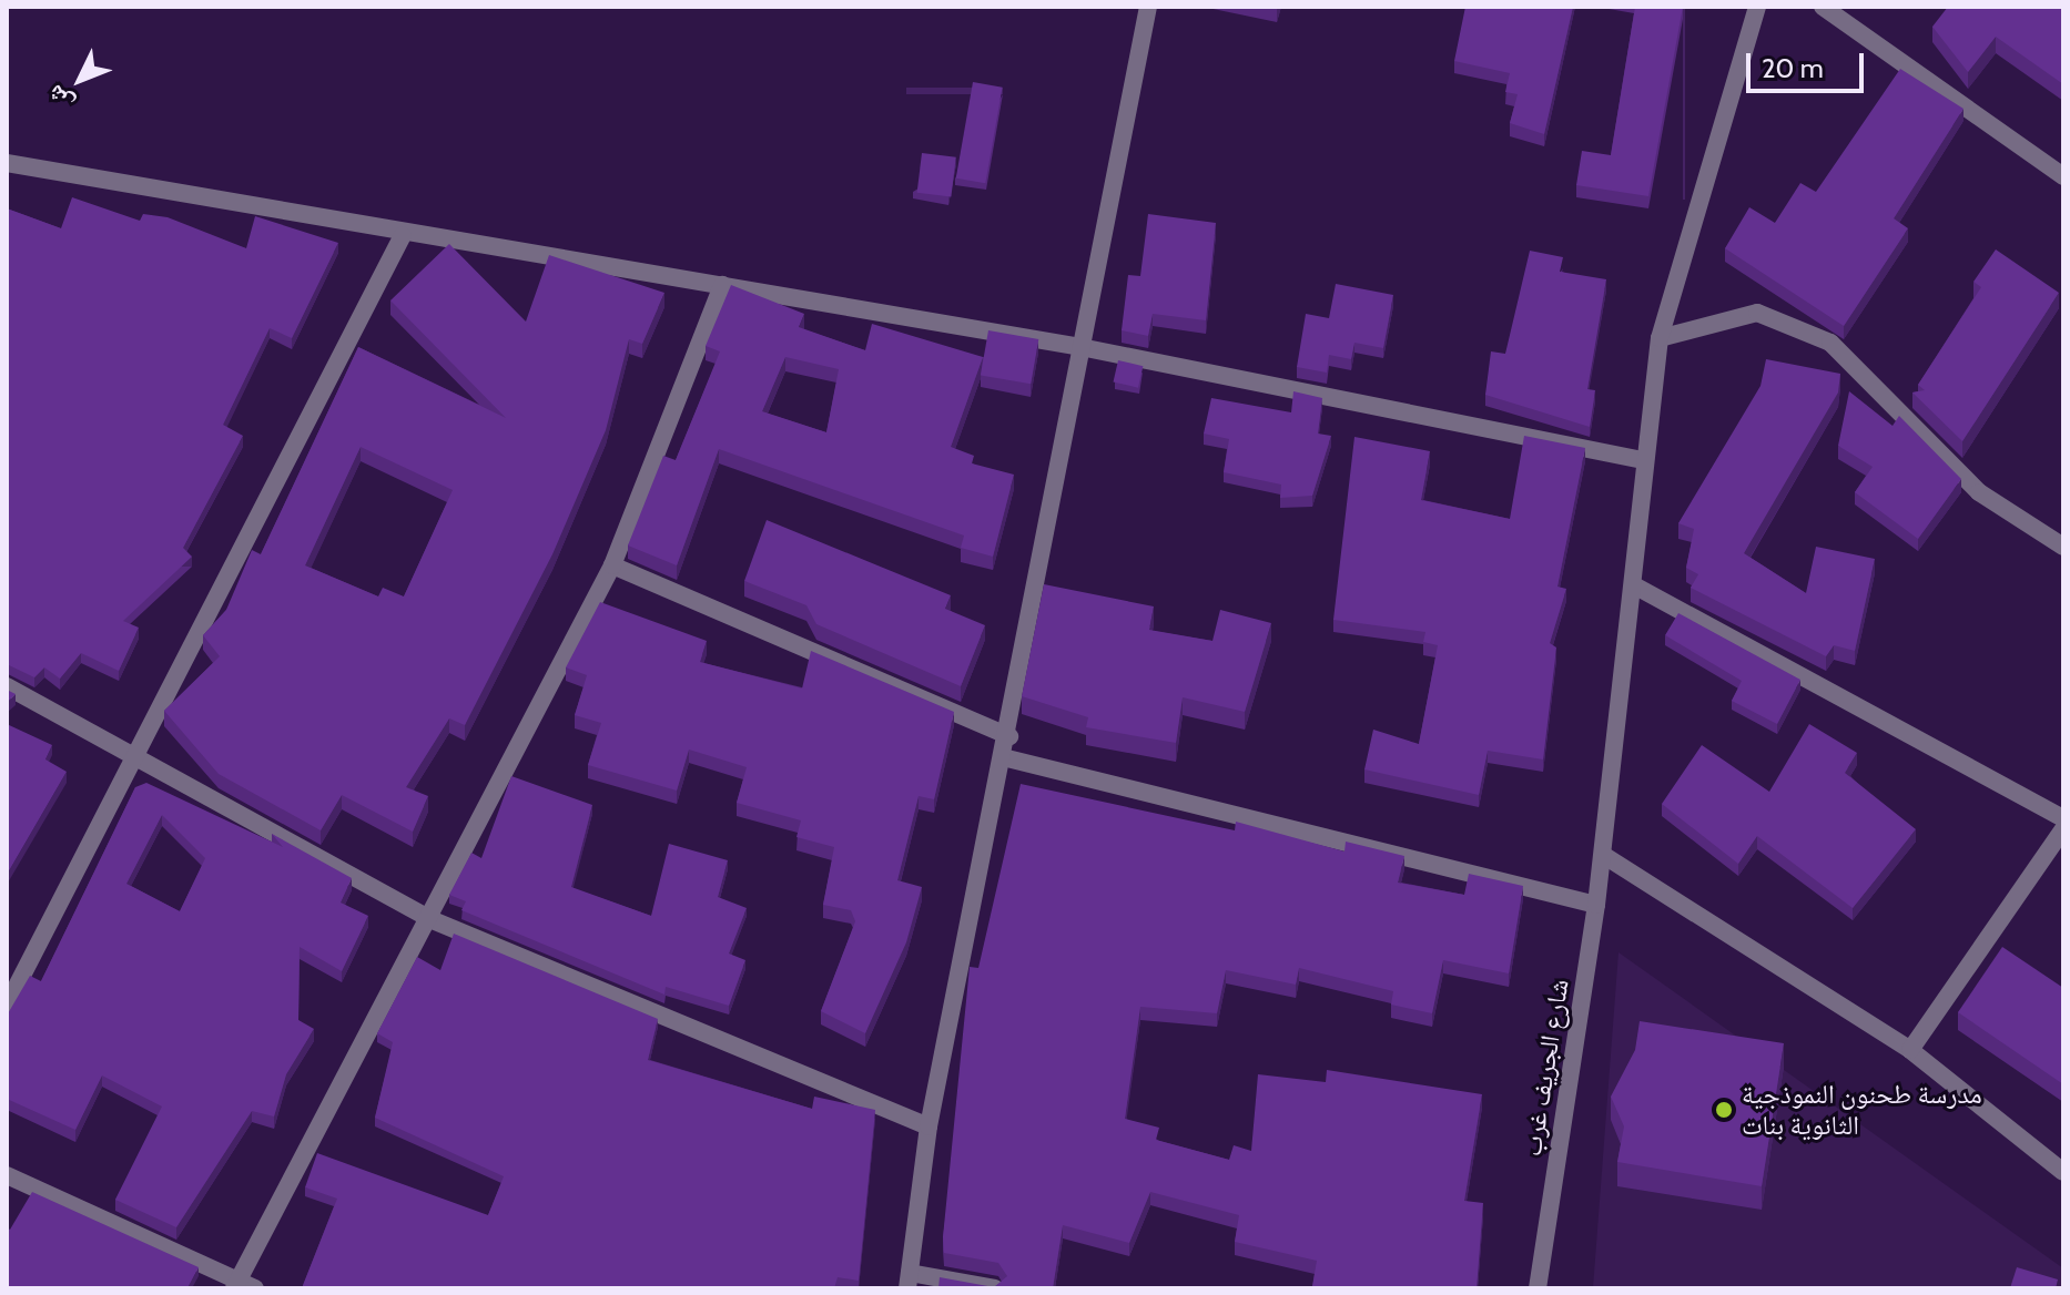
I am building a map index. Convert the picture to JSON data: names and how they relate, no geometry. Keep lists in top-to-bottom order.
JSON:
{
  "streets": {
    "street": ["شارع الجريف غرب"]
  },
  "places": ["مدرسة طحنون النموذجية الثانوية بنات"],
  "scale_bar": "20 m",
  "north": "bottom left"
}
